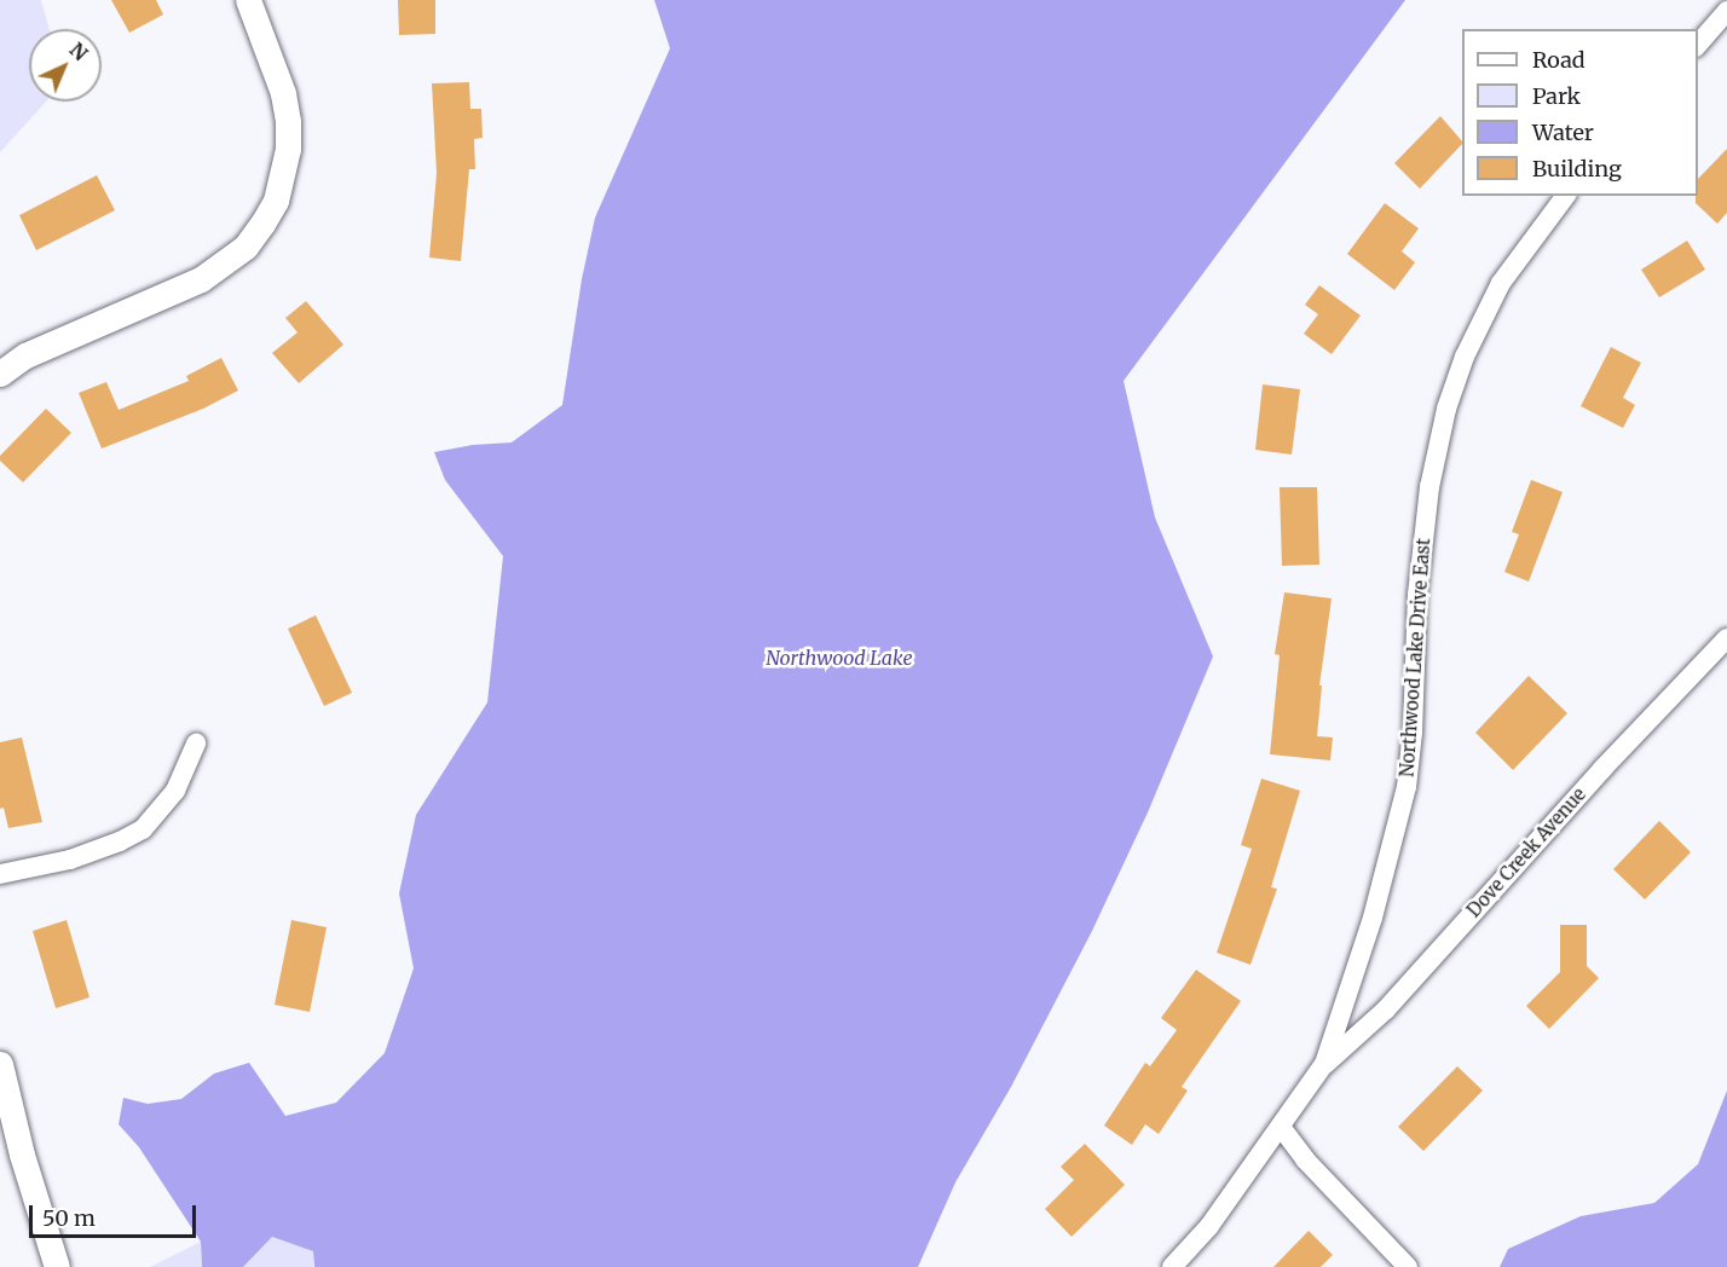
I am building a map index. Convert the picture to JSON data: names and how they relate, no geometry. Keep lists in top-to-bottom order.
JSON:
{
  "streets": {
    "street": ["Northwood Lake Drive East", "Dove Creek Avenue"]
  },
  "crossings": [
    ["Northwood Lake Drive East", "Dove Creek Avenue"]
  ],
  "water": ["Northwood Lake"],
  "legend": [
    "Road",
    "Park",
    "Water",
    "Building"
  ],
  "scale_bar": "50 m",
  "north": "top right"
}
